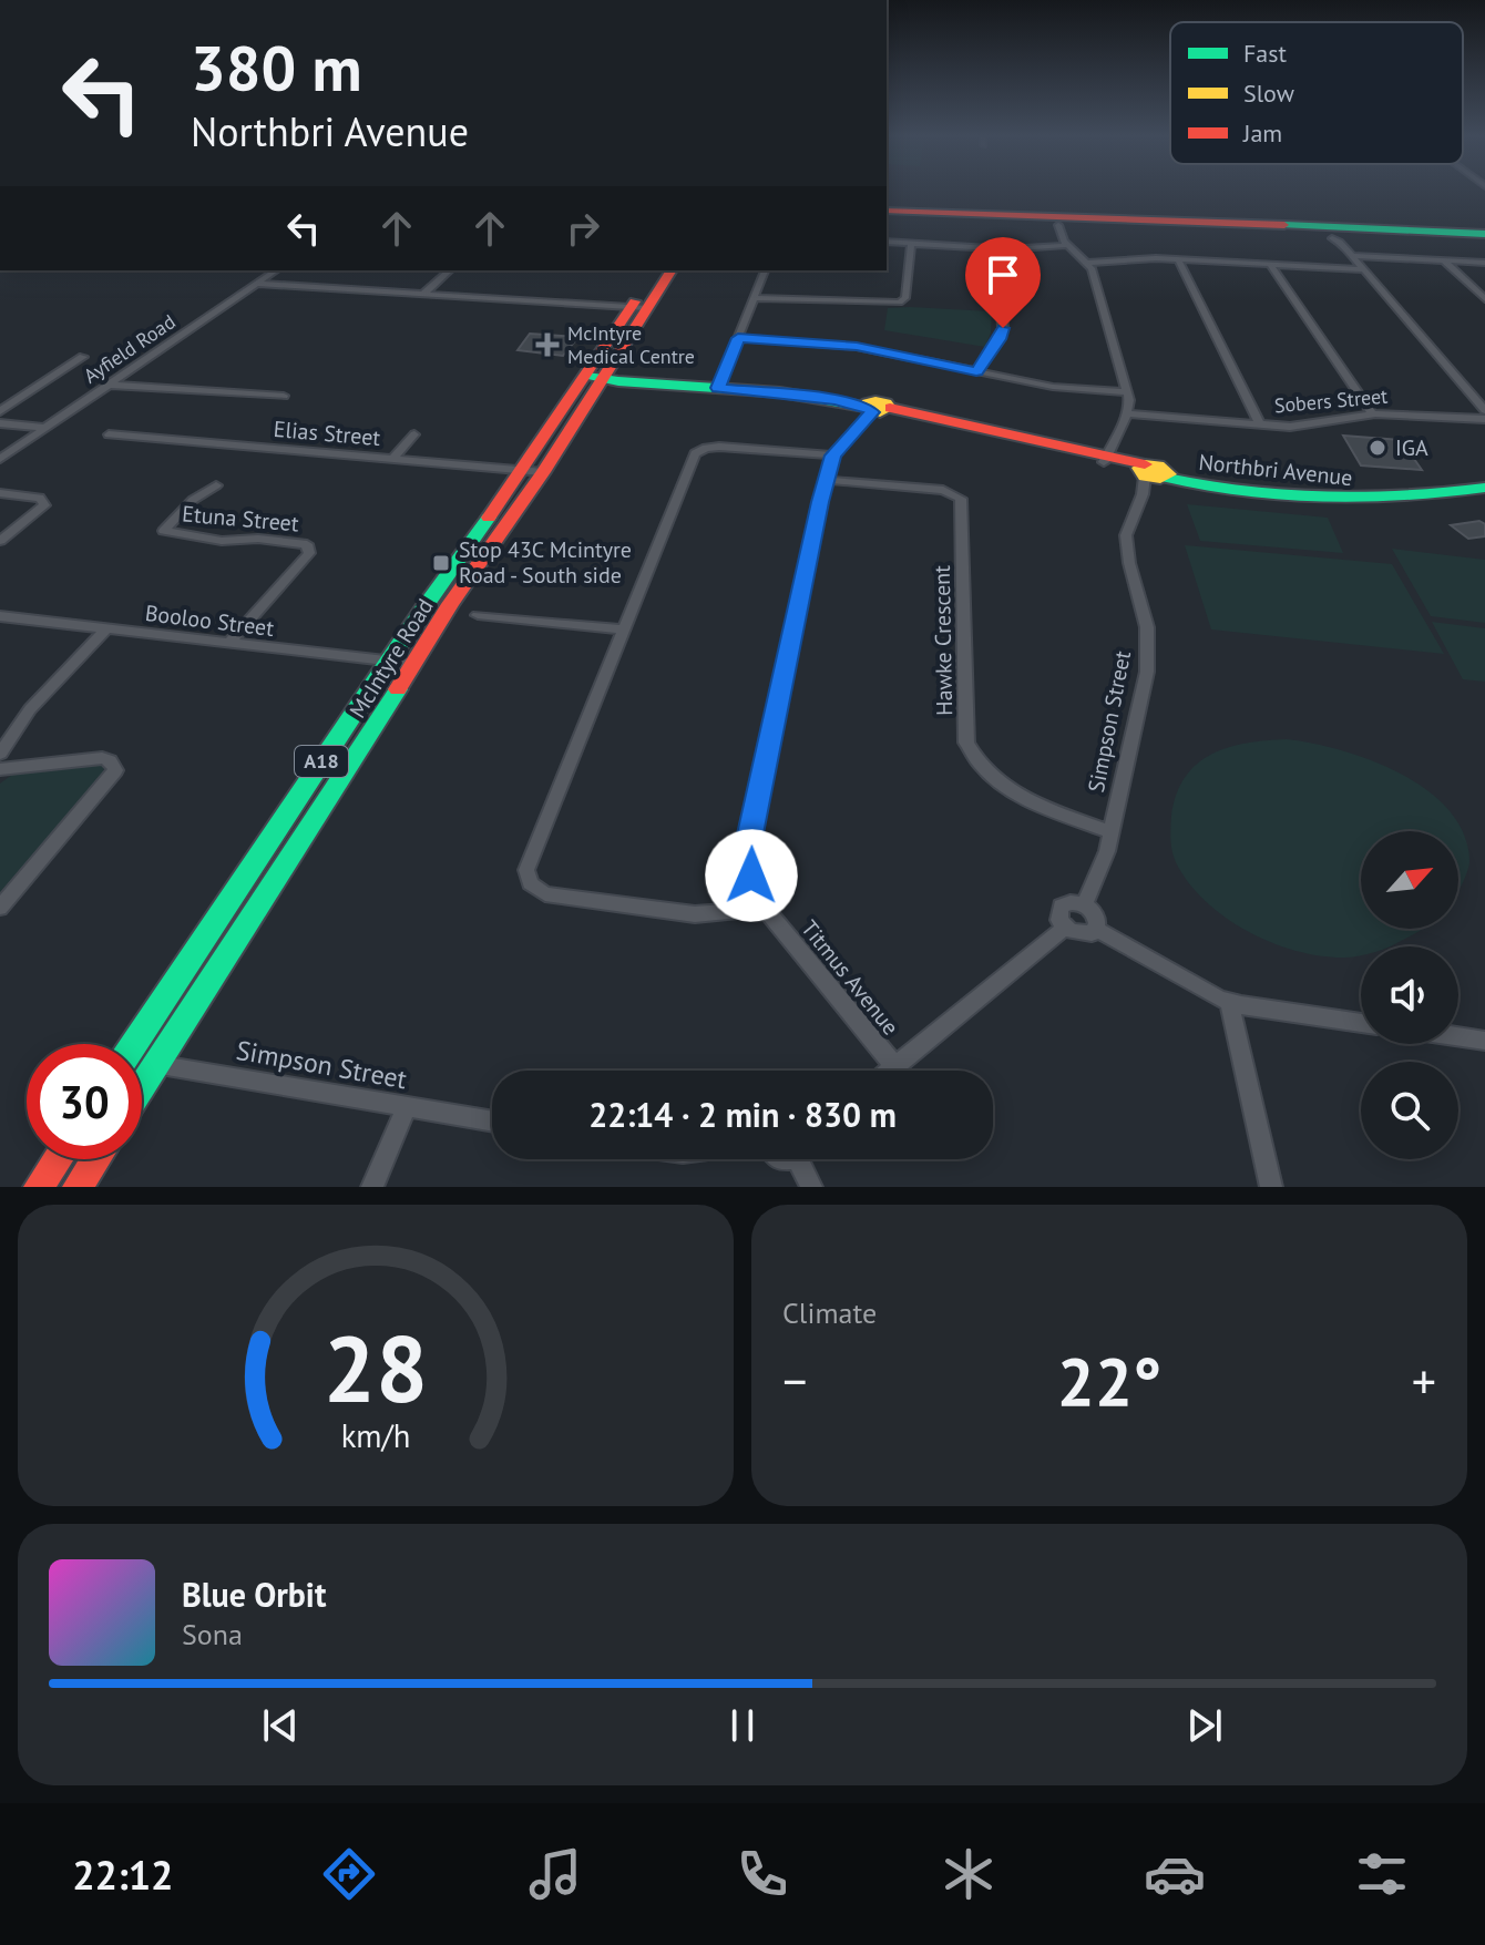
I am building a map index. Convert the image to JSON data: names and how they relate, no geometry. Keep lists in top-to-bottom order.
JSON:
{
  "streets": {
    "main road": ["Northbri Avenue", "McIntyre Road", "A18"],
    "street": [
      "Ayfield Road",
      "Sobers Street",
      "Elias Street",
      "Etuna Street",
      "Booloo Street",
      "Hawke Crescent",
      "Simpson Street",
      "Titmus Avenue"
    ]
  },
  "crossings": [
    ["Elias Street", "McIntyre Road"],
    ["Northbri Avenue", "McIntyre Road"],
    ["Northbri Avenue", "Simpson Street"],
    ["Northbri Avenue", "Titmus Avenue"],
    ["Etuna Street", "Booloo Street"],
    ["Booloo Street", "McIntyre Road"],
    ["Hawke Crescent", "Simpson Street"],
    ["Hawke Crescent", "Titmus Avenue"],
    ["McIntyre Road", "Simpson Street"]
  ],
  "places": {
    "health": ["McIntyre Medical Centre"],
    "other": ["IGA"],
    "transit": ["Stop 43C Mcintyre Road - South side"]
  },
  "legend": ["Fast", "Slow", "Jam"],
  "north": "top right",
  "page": {
    "turn": ["380 m", "Northbri Avenue"],
    "limit": "30",
    "trip": "22:14 · 2 min · 830 m",
    "tile": "Climate",
    "heat": ["−", "22°", "+"],
    "song": ["Blue Orbit", "Sona"],
    "tabs": "22:12",
    "gauge": ["28", "km/h"]
  }
}
